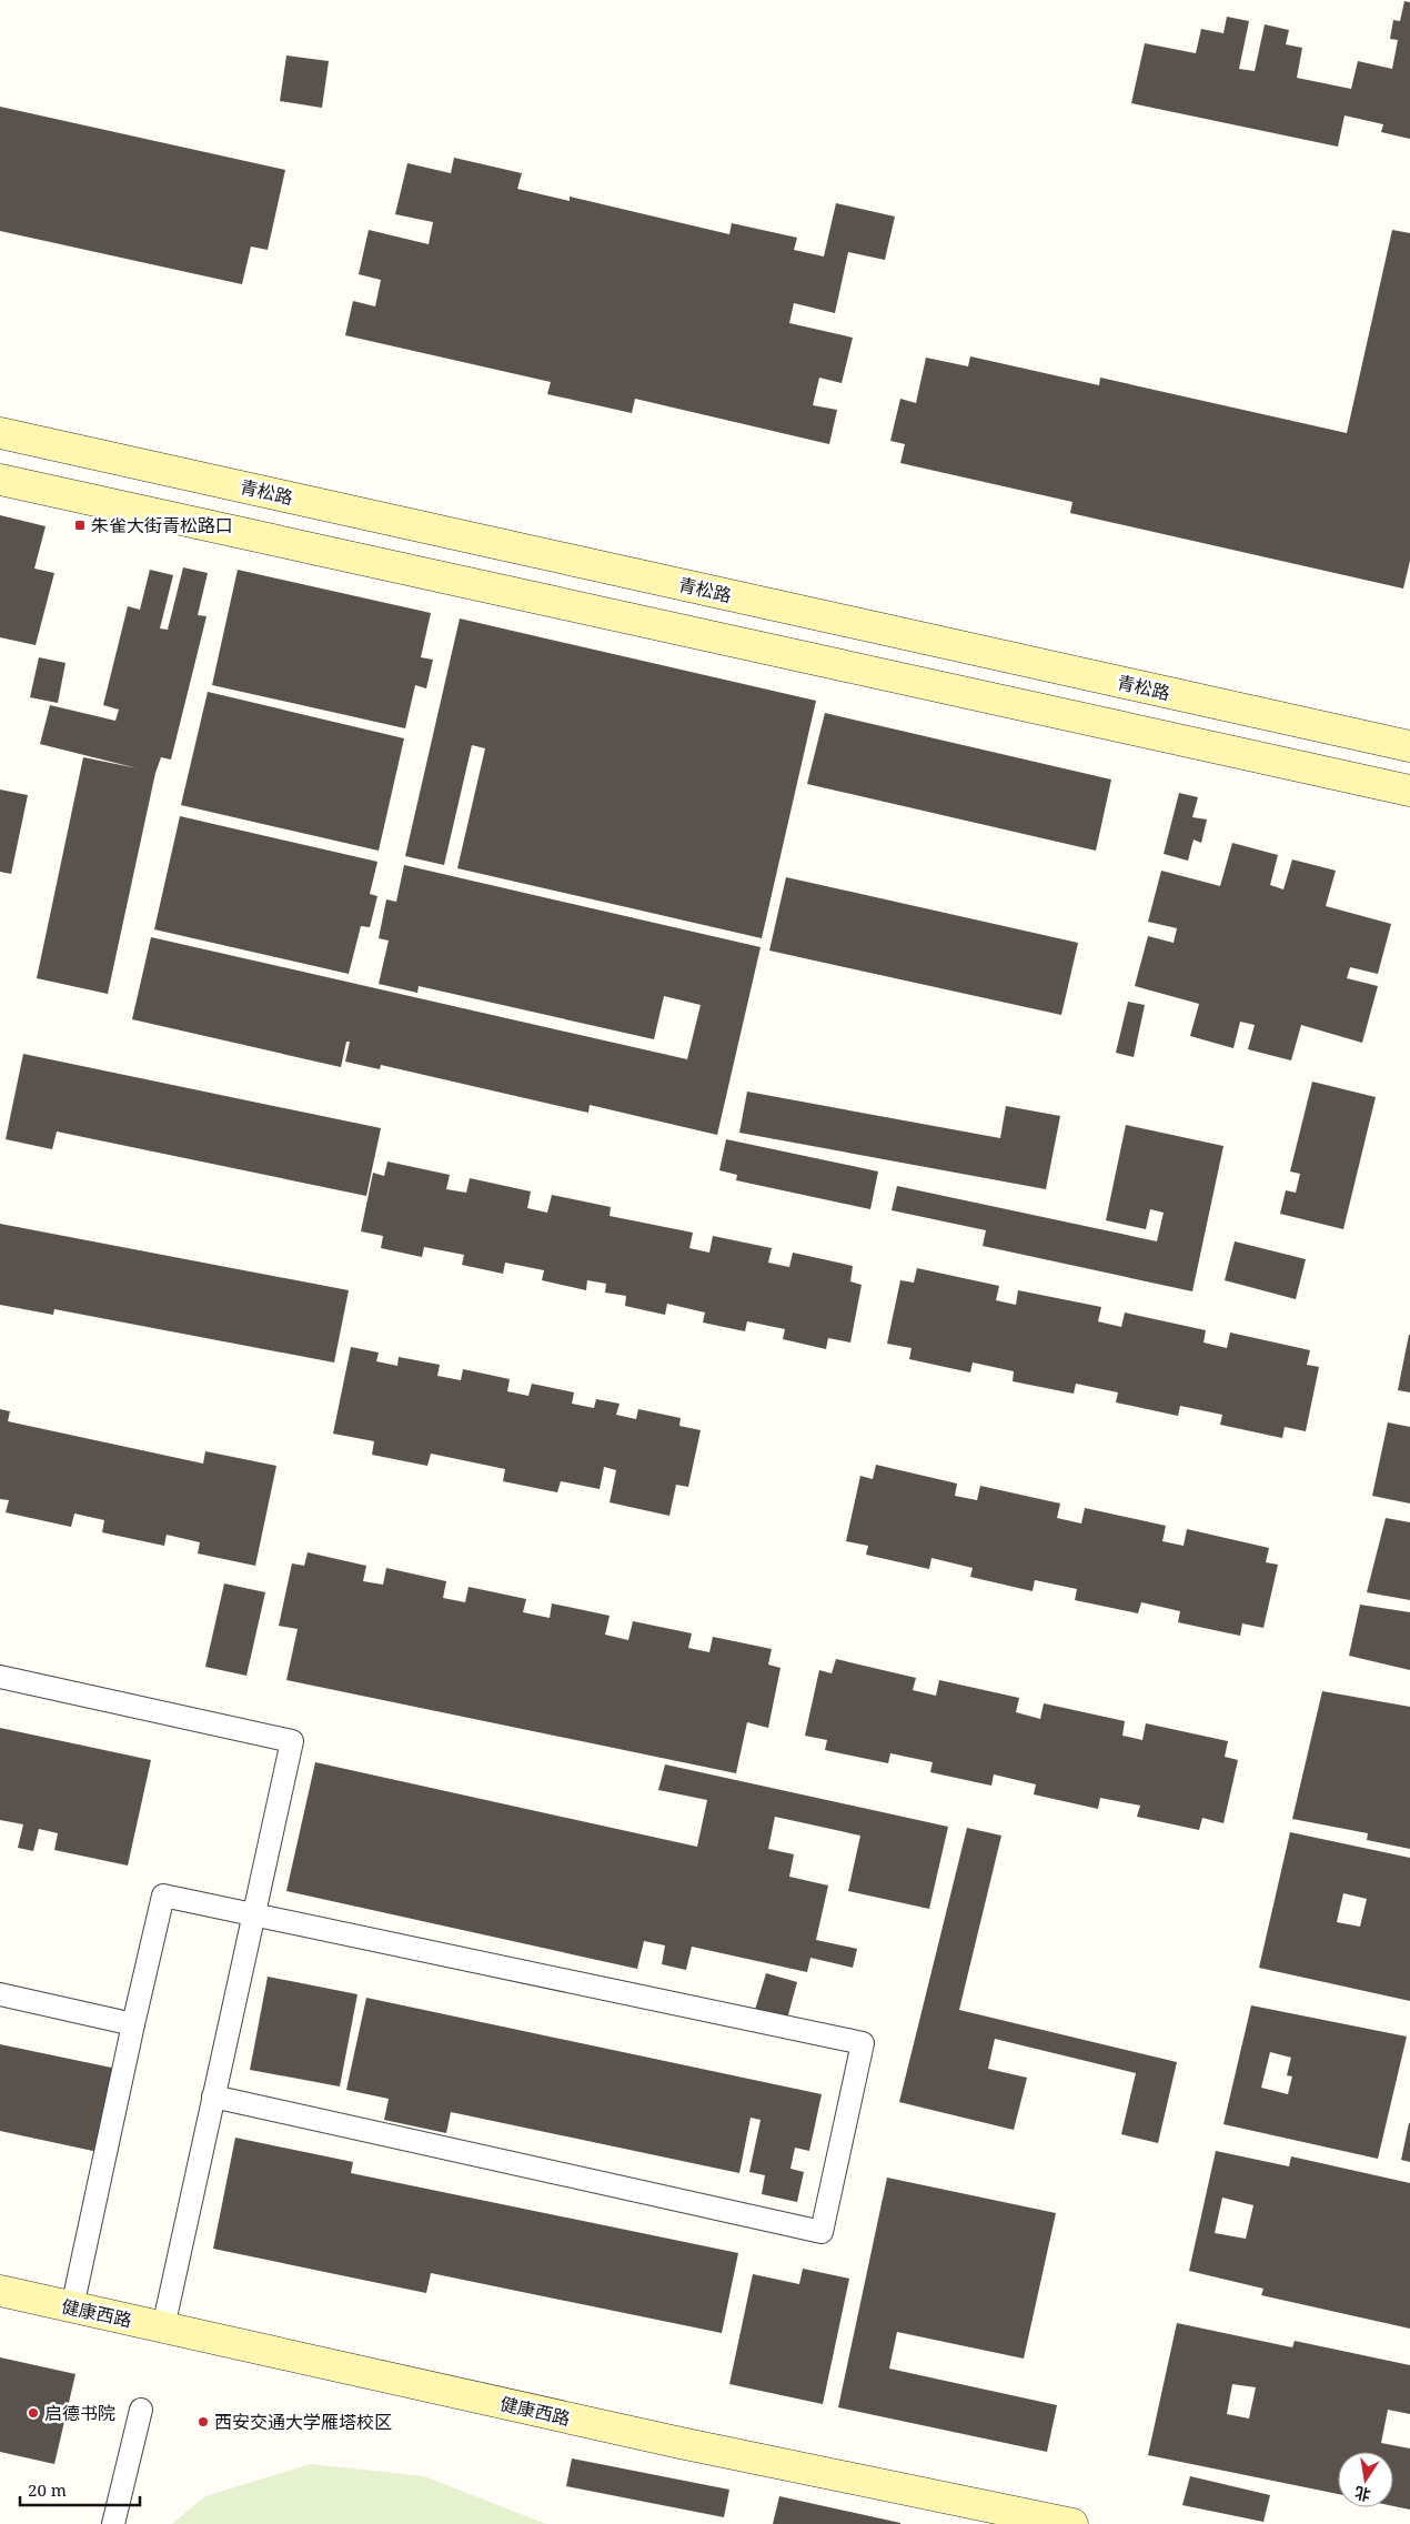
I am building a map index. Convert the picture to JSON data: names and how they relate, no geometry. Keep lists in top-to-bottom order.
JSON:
{
  "streets": {
    "main road": ["青松路", "健康西路"]
  },
  "places": {
    "transit": ["朱雀大街青松路口"],
    "other": ["启德书院", "西安交通大学雁塔校区"]
  },
  "scale_bar": "20 m",
  "north": "bottom"
}
